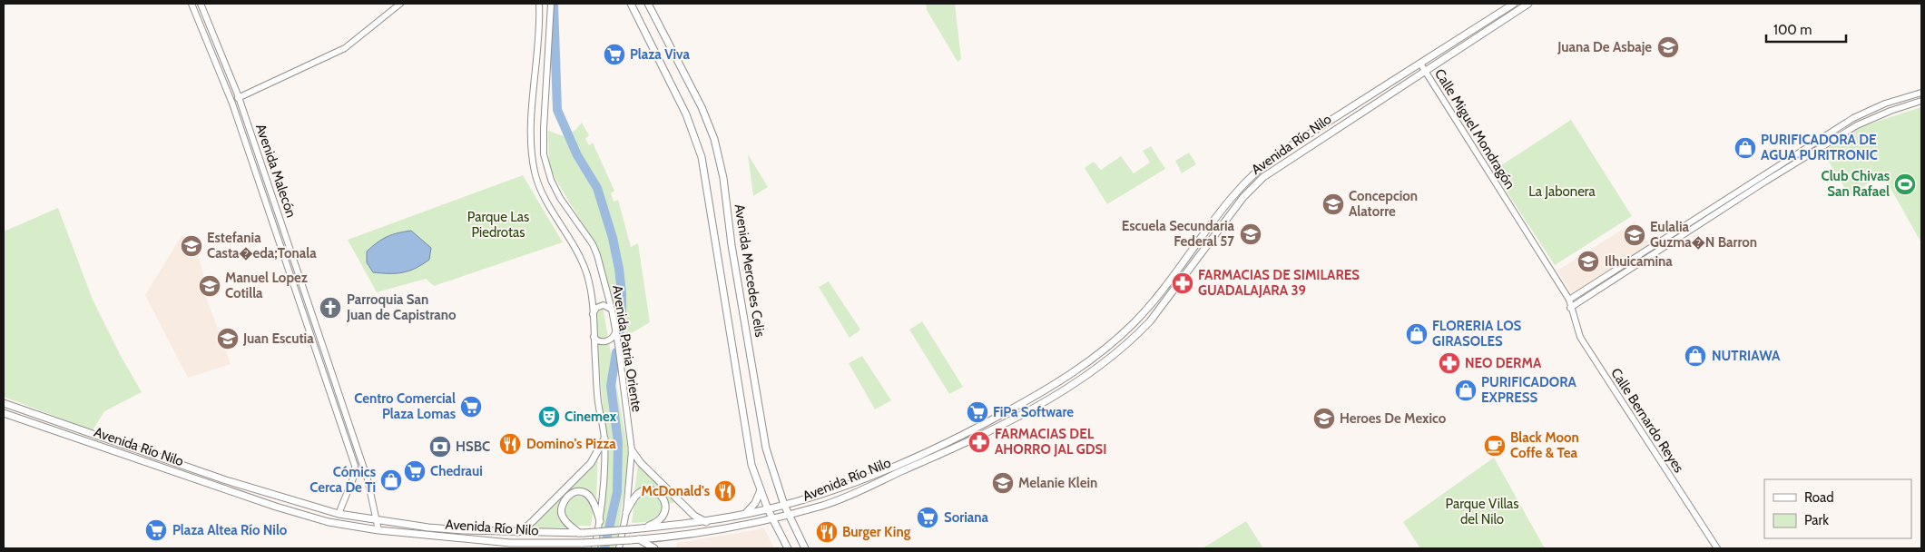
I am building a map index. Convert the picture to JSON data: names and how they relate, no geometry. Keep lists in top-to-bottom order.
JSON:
{
  "streets": {
    "main road": ["Avenida Río Nilo", "Avenida Mercedes Celis"],
    "street": [
      "Calle Miguel Mondragón",
      "Avenida Malecón",
      "Avenida Patria Oriente",
      "Calle Bernardo Reyes"
    ]
  },
  "crossings": [
    ["Calle Miguel Mondragón", "Avenida Río Nilo"],
    ["Calle Miguel Mondragón", "Calle Bernardo Reyes"],
    ["Avenida Río Nilo", "Avenida Malecón"],
    ["Avenida Río Nilo", "Avenida Mercedes Celis"]
  ],
  "parks": ["La Jabonera", "Parque Las Piedrotas", "Parque Villas del Nilo"],
  "places": {
    "school or university": [
      "Juana De Asbaje",
      "Concepcion Alatorre",
      "Escuela Secundaria Federal 57",
      "Eulalia Guzma�N Barron",
      "Estefania Casta�eda;Tonala",
      "Ilhuicamina",
      "Manuel Lopez Cotilla",
      "Juan Escutia",
      "Heroes De Mexico",
      "Melanie Klein"
    ],
    "supermarket": [
      "Plaza Viva",
      "Centro Comercial Plaza Lomas",
      "FiPa Software",
      "Chedraui",
      "Soriana",
      "Plaza Altea Río Nilo"
    ],
    "shop": [
      "PURIFICADORA DE AGUA PURITRONIC",
      "FLORERIA LOS GIRASOLES",
      "NUTRIAWA",
      "PURIFICADORA EXPRESS",
      "Cómics Cerca De Ti"
    ],
    "sports": ["Club Chivas San Rafael"],
    "pharmacy": ["FARMACIAS DE SIMILARES GUADALAJARA 39", "NEO DERMA", "FARMACIAS DEL AHORRO JAL GDSI"],
    "church": ["Parroquia San Juan de Capistrano"],
    "theatre": ["Cinemex"],
    "restaurant": ["Domino's Pizza", "McDonald's", "Burger King"],
    "cafe": ["Black Moon Coffe & Tea"],
    "bank": ["HSBC"]
  },
  "legend": ["Road", "Park"],
  "scale_bar": "100 m"
}
